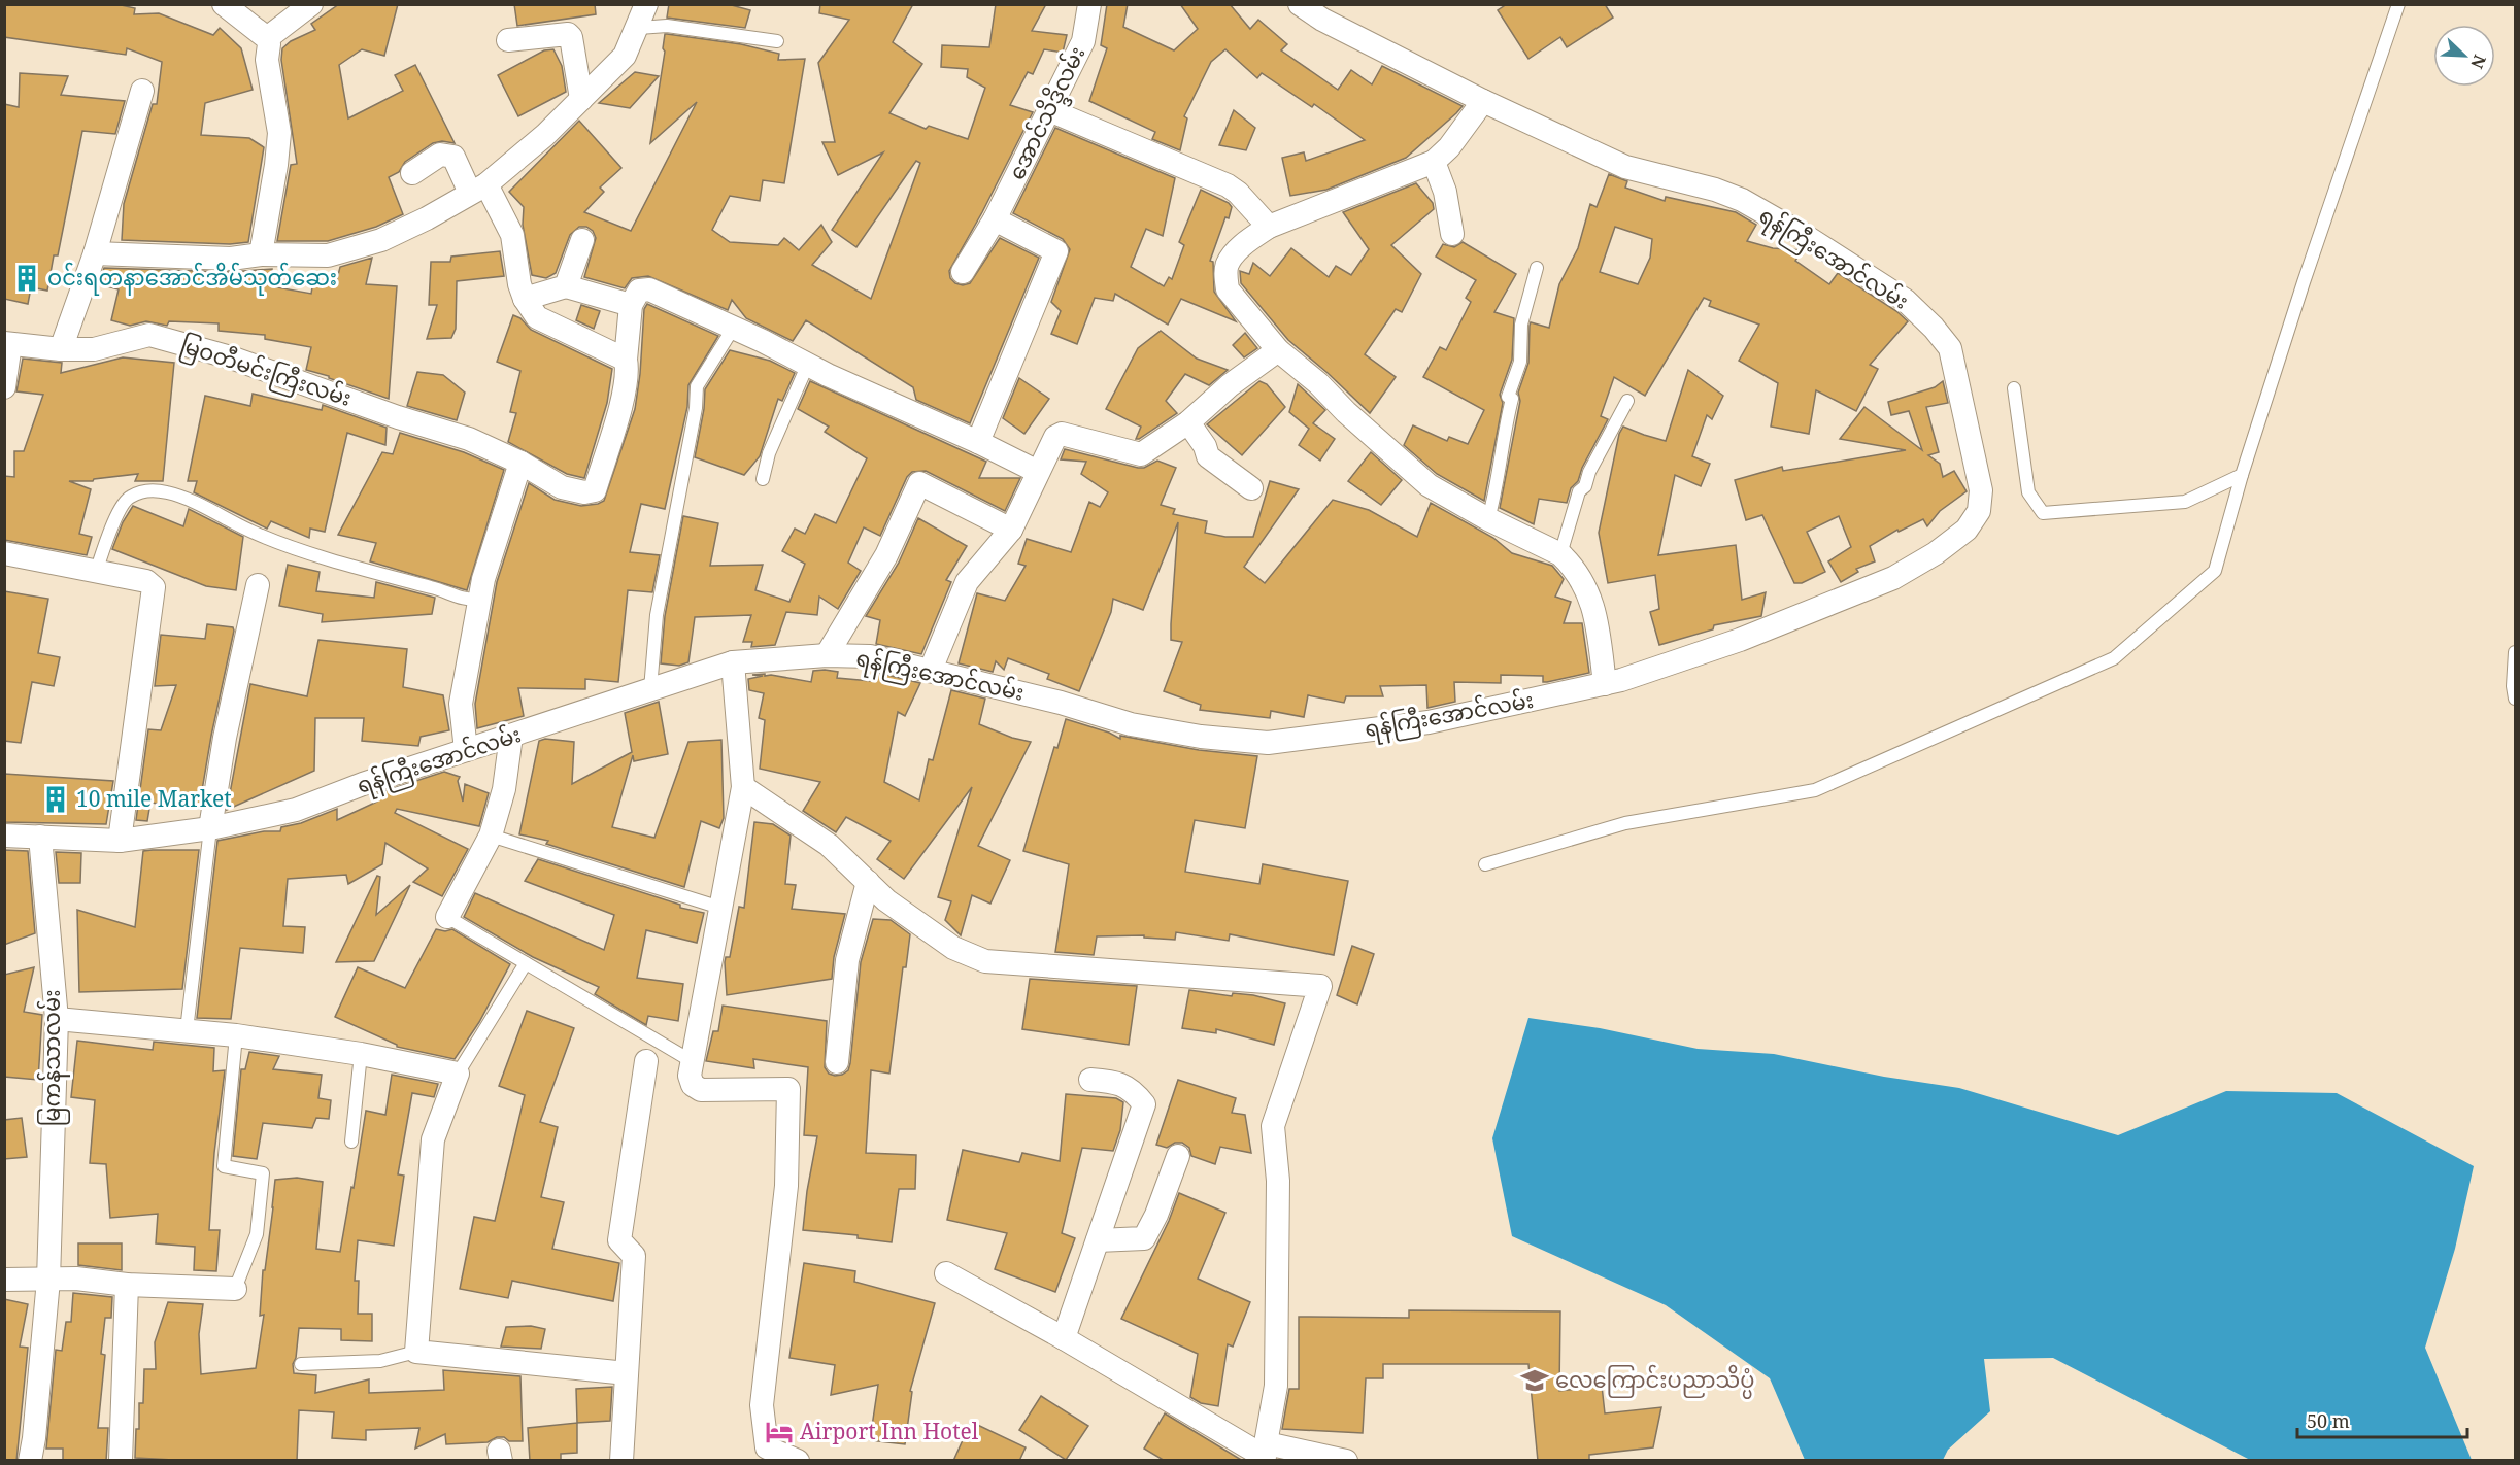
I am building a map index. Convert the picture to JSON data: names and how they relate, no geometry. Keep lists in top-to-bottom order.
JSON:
{
  "streets": {
    "street": [
      "အောင်သိဒ္ဒိလမ်း",
      "ရန်ကြီးအောင်လမ်း",
      "မြဝတီမင်းကြီးလမ်း",
      "မြကန်သာလမ်း"
    ]
  },
  "crossings": [
    ["ရန်ကြီးအောင်လမ်း", "မြကန်သာလမ်း"]
  ],
  "places": {
    "building": ["ဝင်းရတနာ‌အောင်အိမ်သုတ်ဆေး", "10 mile Market"],
    "school or university": ["လေကြောင်းပညာသိပ္ပံ"],
    "hotel": ["Airport Inn Hotel"]
  },
  "scale_bar": "50 m",
  "north": "bottom right"
}
